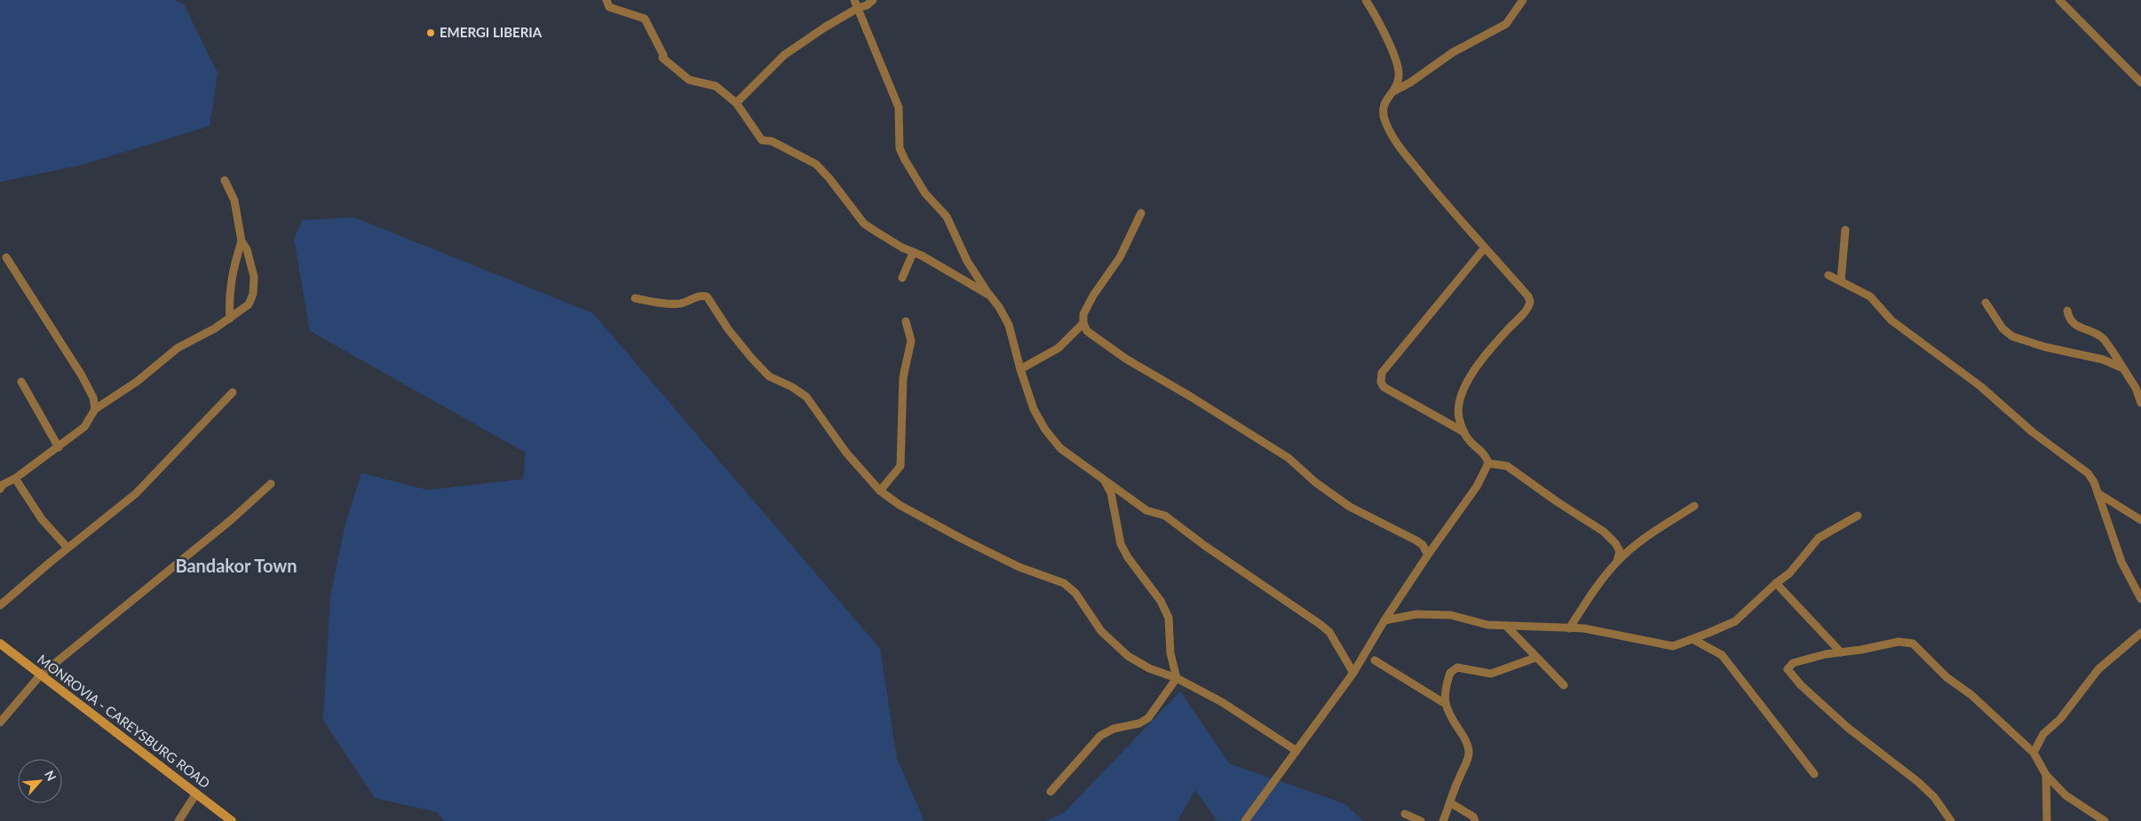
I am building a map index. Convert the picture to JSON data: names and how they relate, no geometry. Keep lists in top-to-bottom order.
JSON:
{
  "streets": {
    "main road": ["MONROVIA - CAREYSBURG ROAD"]
  },
  "districts": ["Bandakor Town"],
  "places": ["EMERGI LIBERIA"],
  "north": "top right"
}
